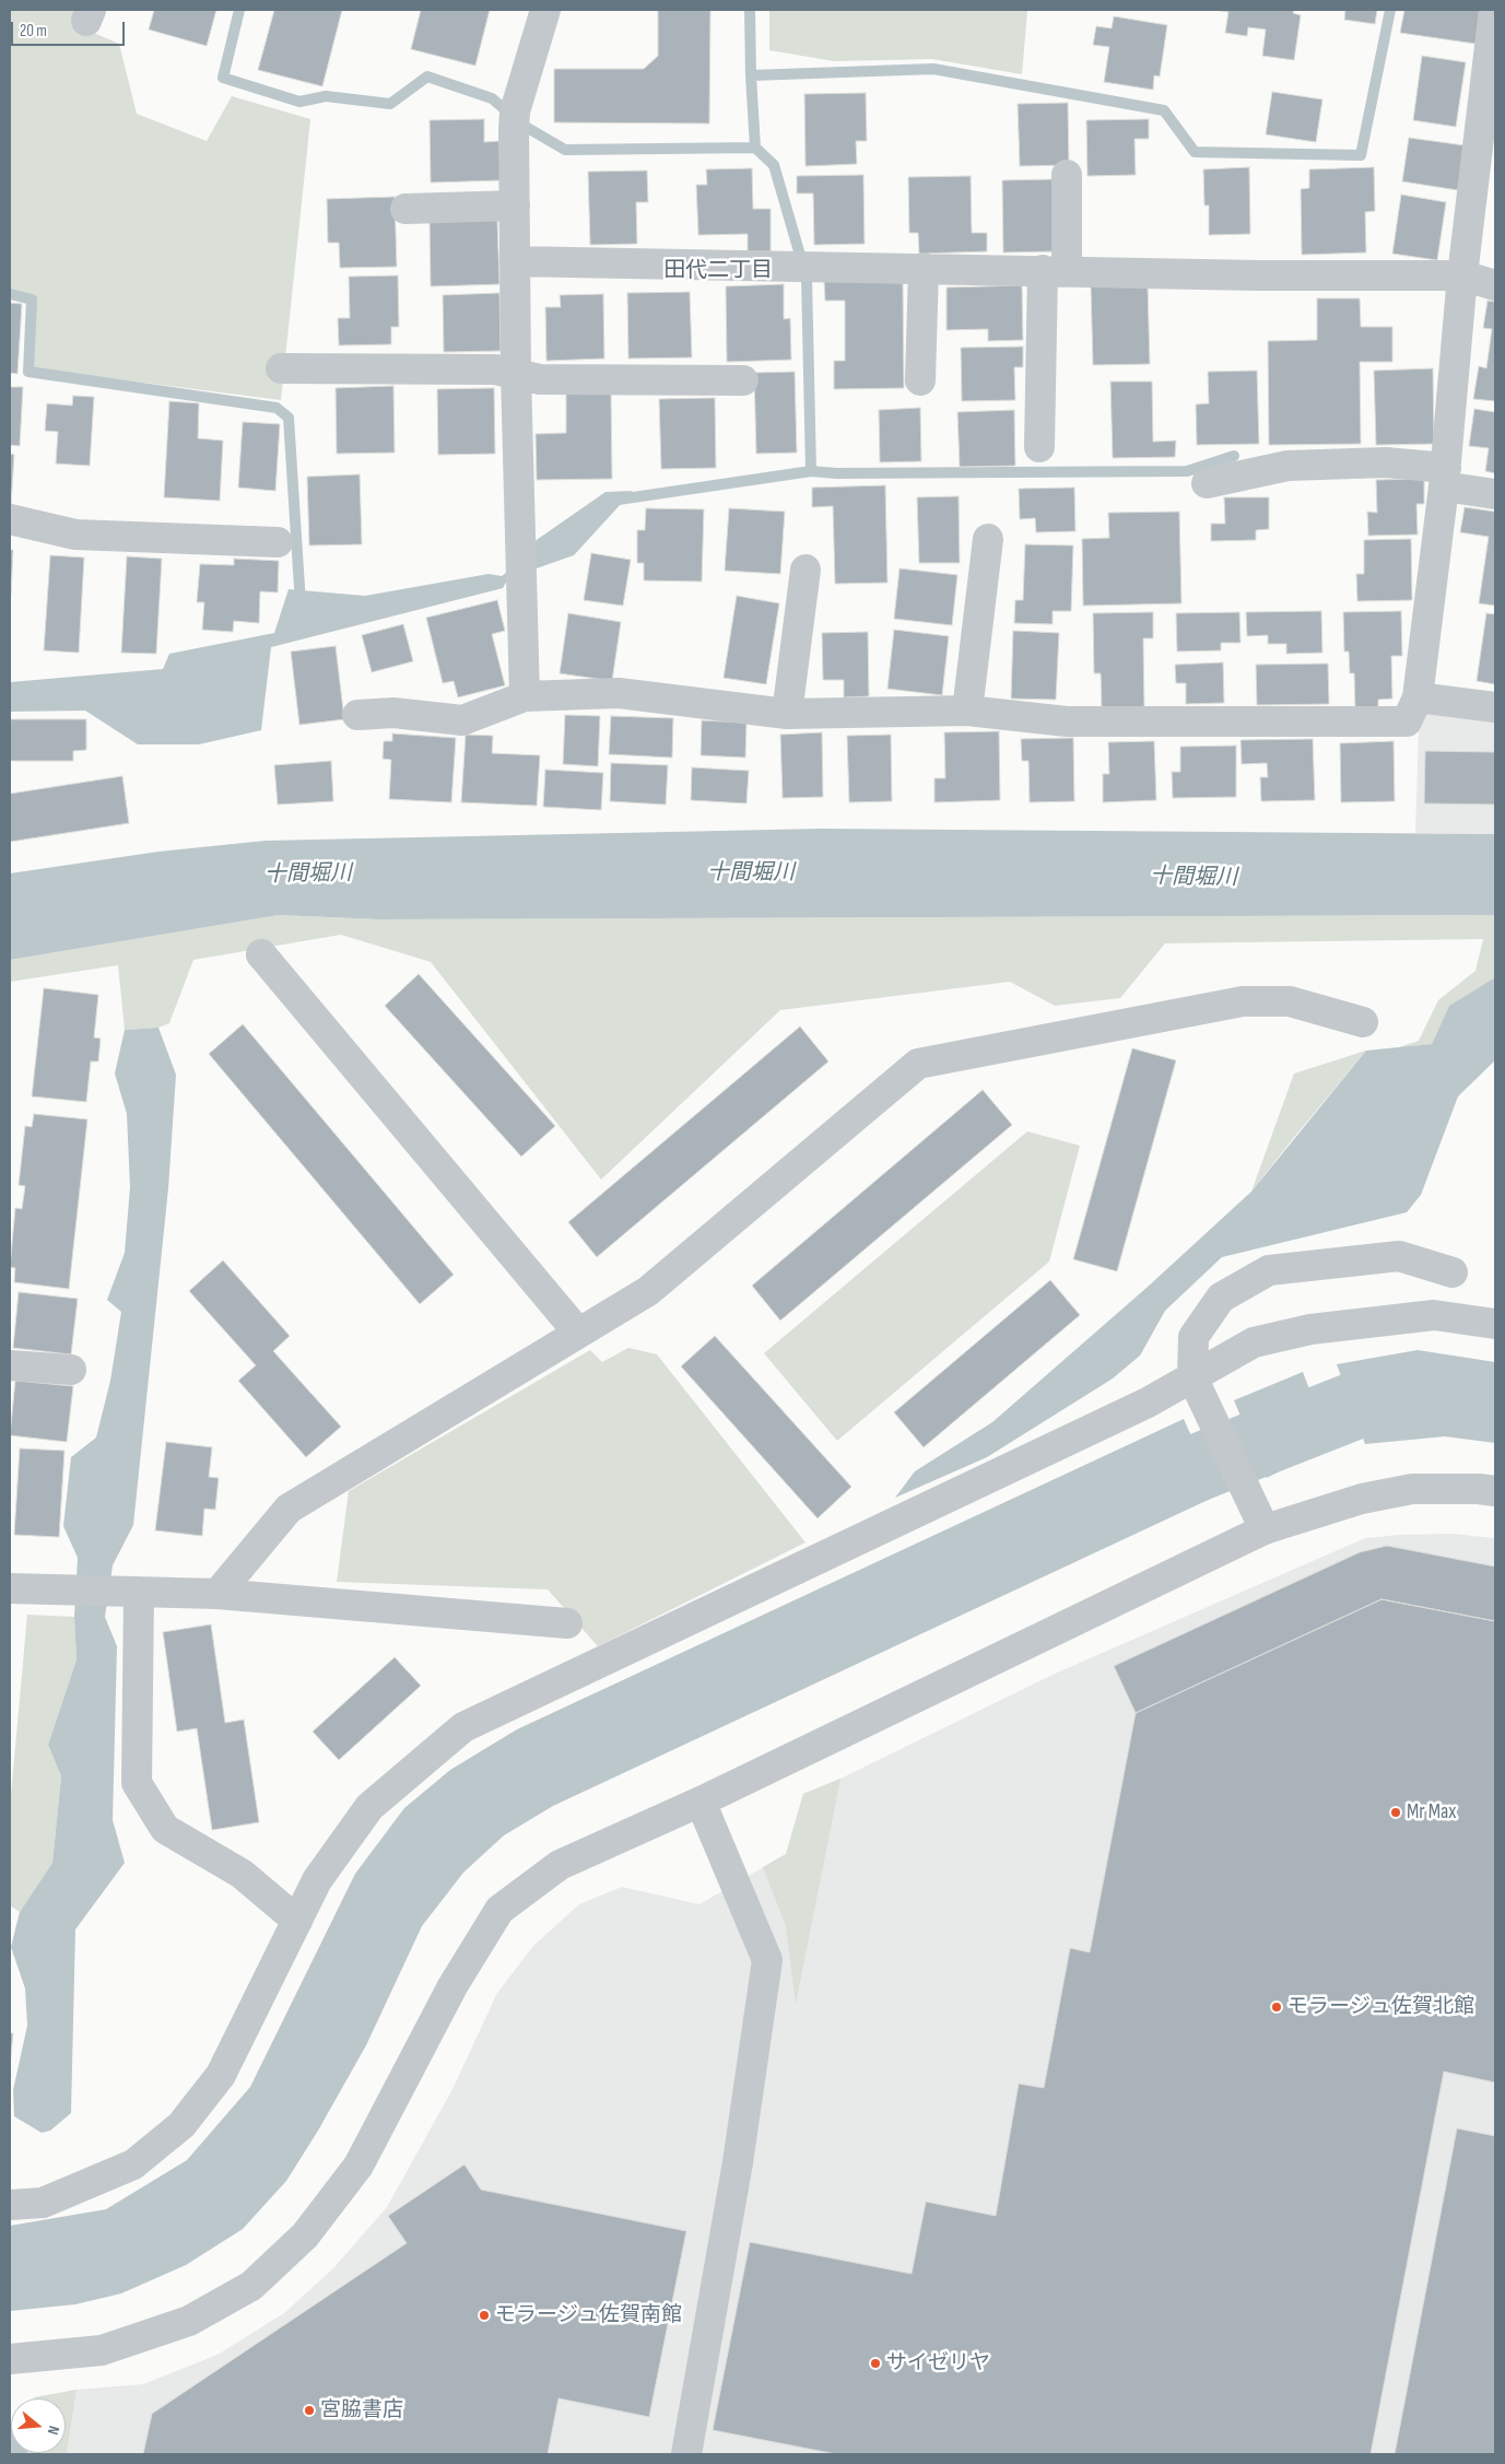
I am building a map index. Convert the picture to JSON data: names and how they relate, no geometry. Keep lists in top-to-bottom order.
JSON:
{
  "districts": ["田代二丁目"],
  "water": ["十間堀川"],
  "places": [
    "Mr Max",
    "モラージュ佐賀北館",
    "モラージュ佐賀南館",
    "サイゼリヤ",
    "宮脇書店"
  ],
  "scale_bar": "20 m",
  "north": "right"
}
